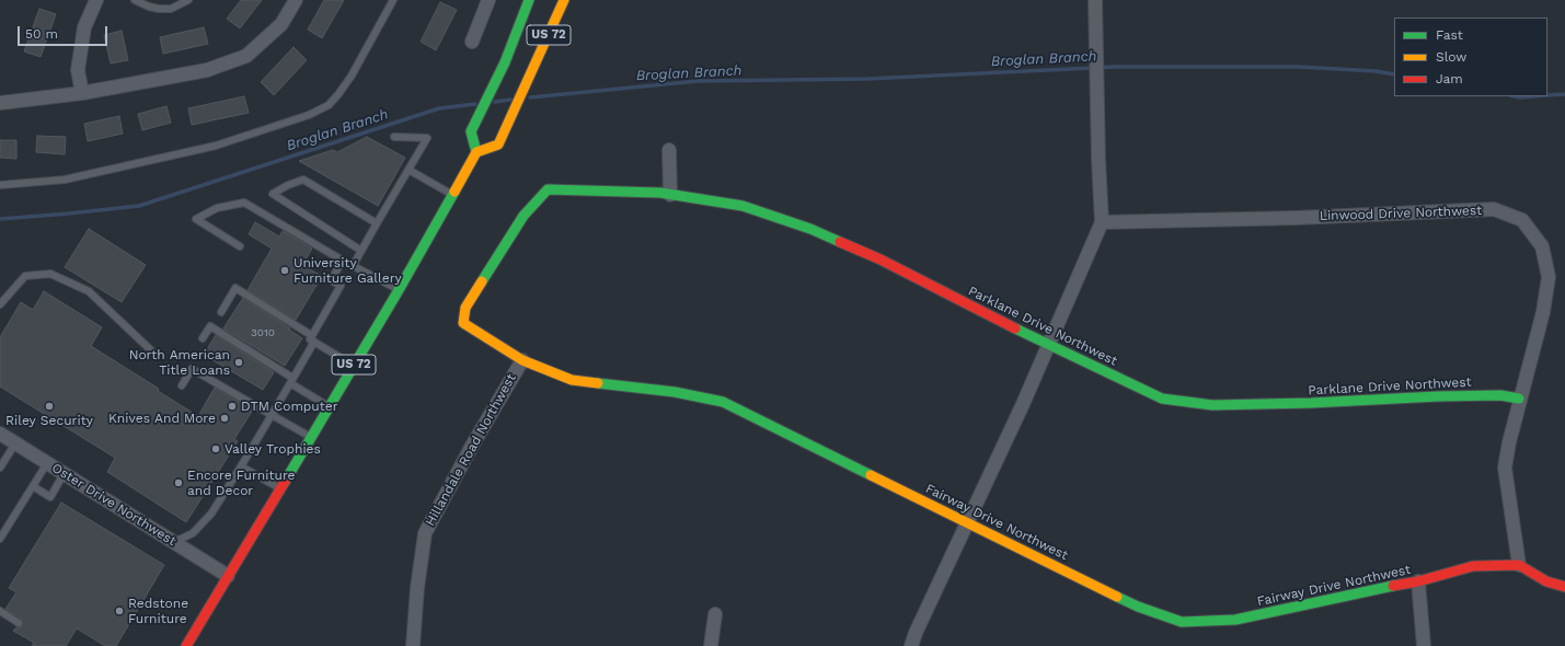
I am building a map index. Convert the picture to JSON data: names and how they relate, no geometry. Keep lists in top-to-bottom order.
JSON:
{
  "streets": {
    "main road": ["US 72", "Parklane Drive Northwest", "Fairway Drive Northwest"],
    "street": ["Linwood Drive Northwest", "Hillandale Road Northwest", "Oster Drive Northwest"]
  },
  "crossings": [
    ["US 72", "Oster Drive Northwest"],
    ["Linwood Drive Northwest", "Parklane Drive Northwest"],
    ["Linwood Drive Northwest", "Fairway Drive Northwest"],
    ["Parklane Drive Northwest", "Fairway Drive Northwest"],
    ["Hillandale Road Northwest", "Fairway Drive Northwest"]
  ],
  "water": ["Broglan Branch"],
  "places": [
    "University Furniture Gallery",
    "North American Title Loans",
    "Riley Security",
    "DTM Computer",
    "Knives And More",
    "Valley Trophies",
    "Encore Furniture and Decor",
    "Redstone Furniture"
  ],
  "house_numbers": ["3010"],
  "legend": ["Fast", "Slow", "Jam"],
  "scale_bar": "50 m"
}
